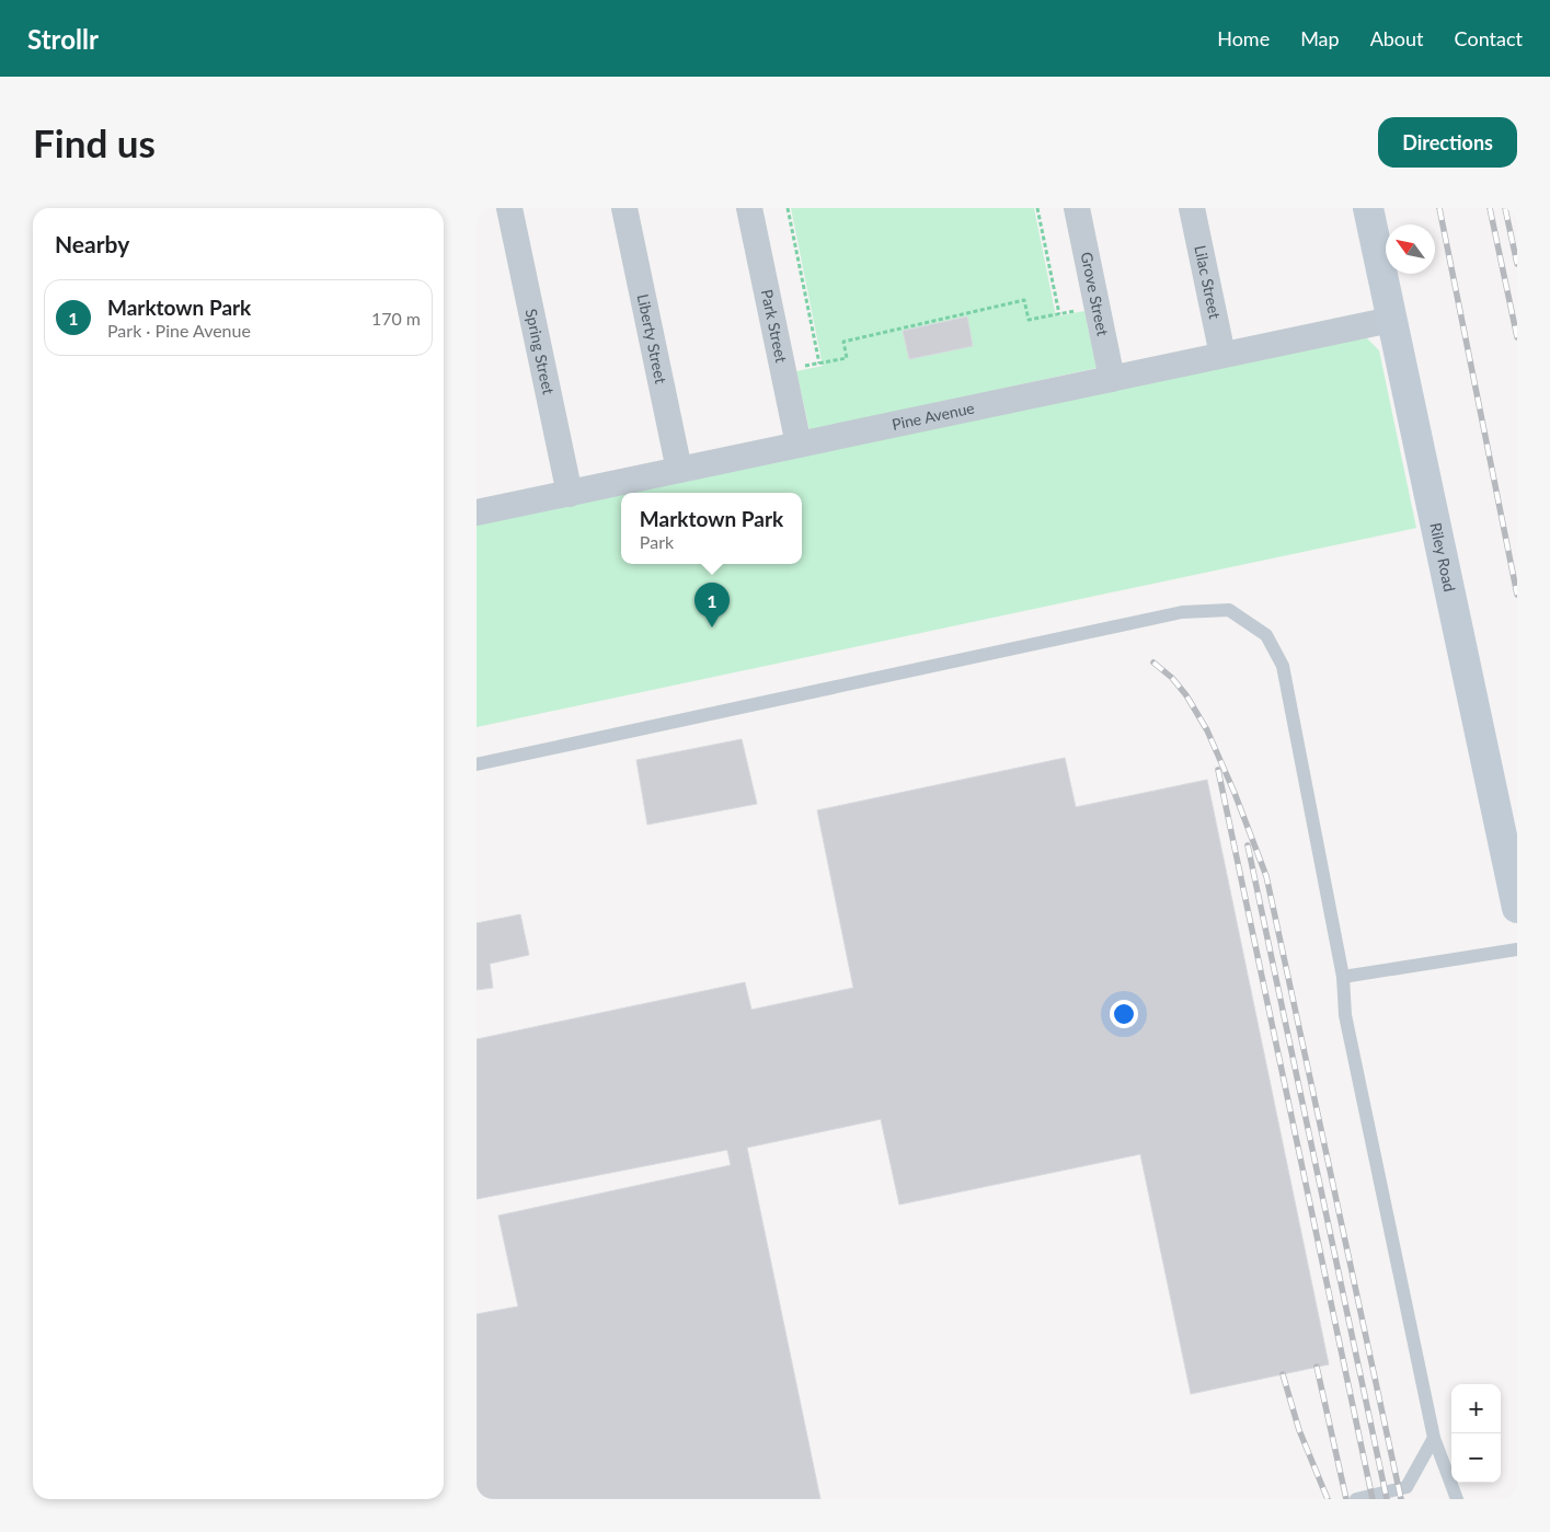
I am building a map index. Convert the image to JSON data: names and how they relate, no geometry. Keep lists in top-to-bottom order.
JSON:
{
  "streets": {
    "main road": ["Riley Road"],
    "street": [
      "Lilac Street",
      "Grove Street",
      "Park Street",
      "Liberty Street",
      "Spring Street",
      "Pine Avenue"
    ]
  },
  "crossings": [
    ["Lilac Street", "Pine Avenue"],
    ["Grove Street", "Pine Avenue"],
    ["Park Street", "Pine Avenue"],
    ["Liberty Street", "Pine Avenue"],
    ["Spring Street", "Pine Avenue"],
    ["Pine Avenue", "Riley Road"]
  ],
  "north": "top left",
  "page": {
    "header": "Strollr",
    "nav": [
      "Home",
      "Map",
      "About",
      "Contact"
    ],
    "buttons": "Directions",
    "title": "Find us",
    "heading": "Nearby",
    "list": [
      {
        "mark": "1",
        "name": "Marktown Park",
        "note": "Park · Pine Avenue",
        "value": "170 m"
      }
    ],
    "popup": ["Marktown Park", "Park"],
    "pins": "1",
    "map_buttons": ["+", "−"]
  }
}
